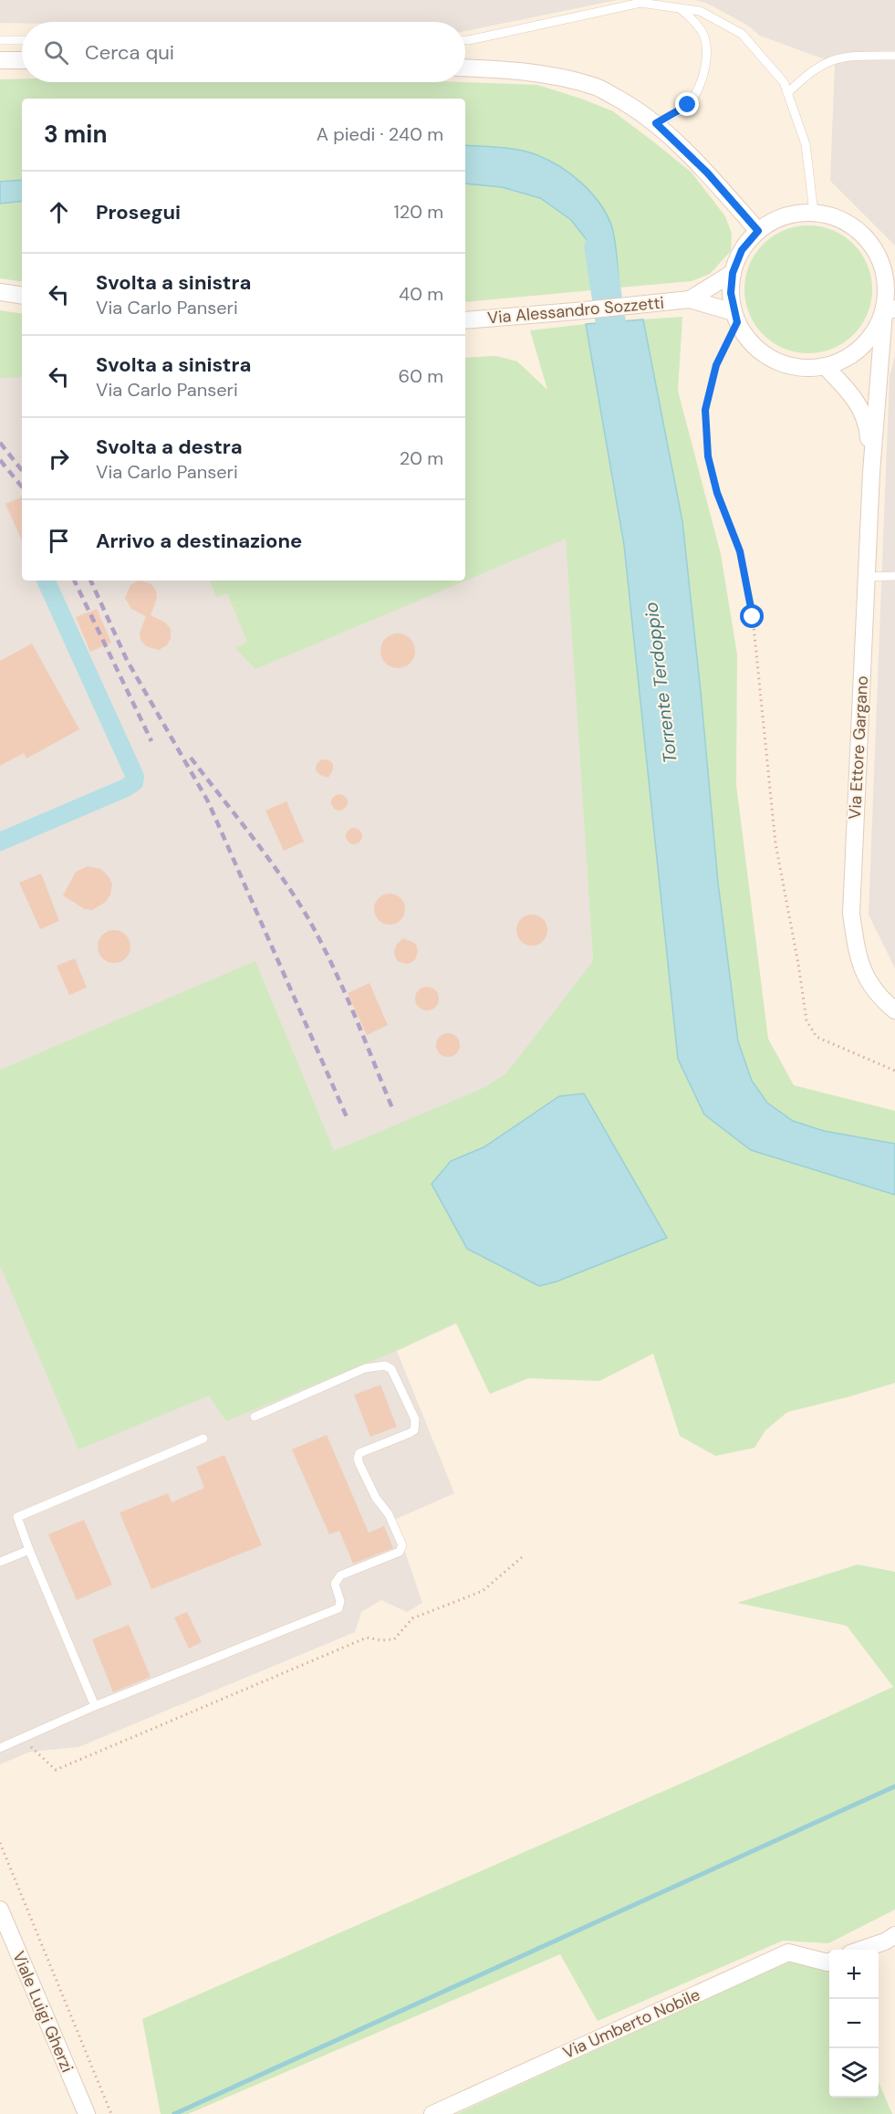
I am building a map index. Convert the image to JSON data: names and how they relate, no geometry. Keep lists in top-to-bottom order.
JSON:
{
  "streets": {
    "street": [
      "Via Alessandro Sozzetti",
      "Via Ettore Gargano",
      "Viale Luigi Gherzi",
      "Via Umberto Nobile"
    ]
  },
  "crossings": [
    ["Via Alessandro Sozzetti", "Via Ettore Gargano"]
  ],
  "water": ["Torrente Terdoppio"],
  "page": {
    "search": "Cerca qui",
    "heading": ["3 min", "A piedi · 240 m"],
    "list": [
      ["Prosegui", "120 m"],
      ["Svolta a sinistra", "Via Carlo Panseri", "40 m"],
      ["Svolta a sinistra", "Via Carlo Panseri", "60 m"],
      ["Svolta a destra", "Via Carlo Panseri", "20 m"],
      "Arrivo a destinazione"
    ],
    "map_buttons": ["+", "−"]
  }
}
